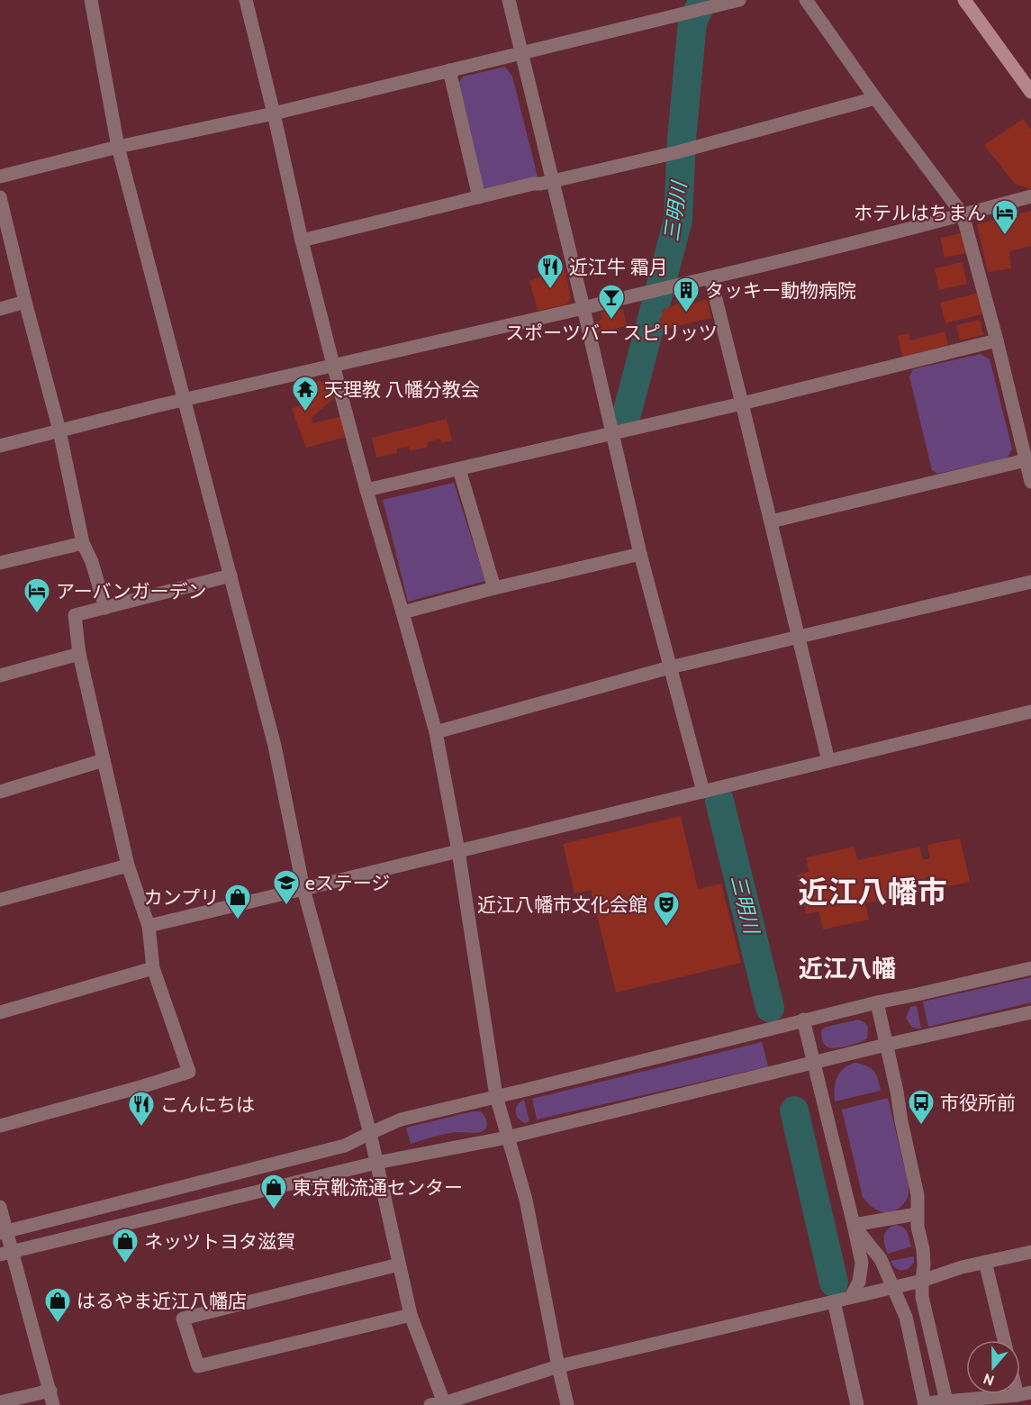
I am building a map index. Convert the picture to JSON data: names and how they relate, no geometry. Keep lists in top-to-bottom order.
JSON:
{
  "districts": ["近江八幡市", "近江八幡"],
  "water": ["三明川"],
  "places": {
    "hotel": ["ホテルはちまん", "アーバンガーデン"],
    "restaurant": ["近江牛 霜月", "こんにちは"],
    "building": ["タッキー動物病院"],
    "bar": ["スポーツバー スピリッツ"],
    "temple": ["天理教 八幡分教会"],
    "school or university": ["eステージ"],
    "shop": [
      "カンプリ",
      "東京靴流通センター",
      "ネッツトヨタ滋賀",
      "はるやま近江八幡店"
    ],
    "theatre": ["近江八幡市文化会館"],
    "bus stop": ["市役所前"]
  },
  "north": "bottom"
}
